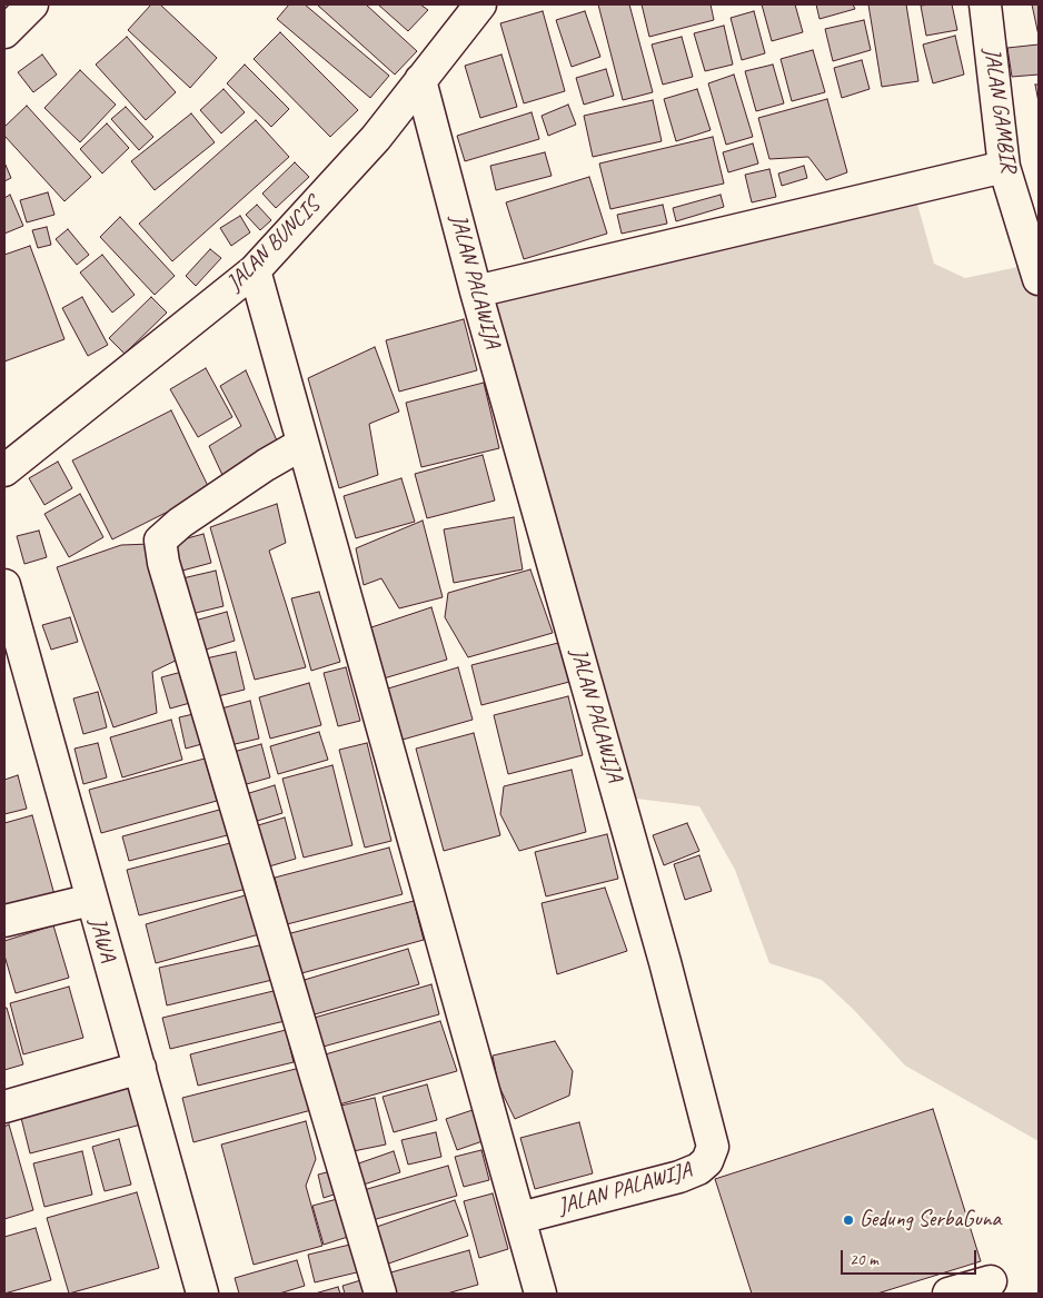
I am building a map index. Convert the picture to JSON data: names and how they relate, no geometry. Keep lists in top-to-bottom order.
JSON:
{
  "streets": {
    "street": [
      "JALAN GAMBIR",
      "JALAN BUNCIS",
      "JALAN PALAWIJA",
      "JAWA"
    ]
  },
  "crossings": [
    ["JALAN BUNCIS", "JALAN PALAWIJA"]
  ],
  "places": ["Gedung SerbaGuna"],
  "scale_bar": "20 m"
}
